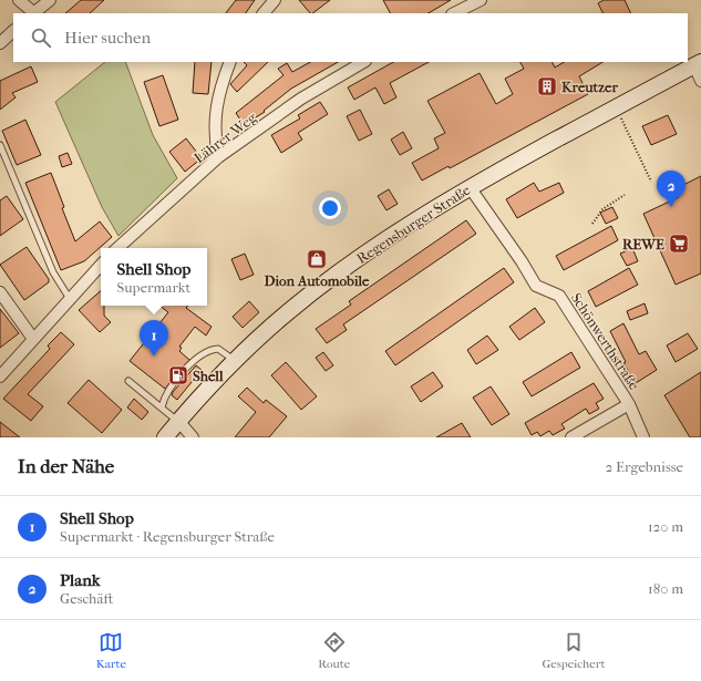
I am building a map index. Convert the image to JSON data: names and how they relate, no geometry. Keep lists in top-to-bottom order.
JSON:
{
  "streets": {
    "main road": ["Regensburger Straße"],
    "street": ["Lährer Weg", "Schönwerthstraße"]
  },
  "crossings": [
    ["Regensburger Straße", "Schönwerthstraße"]
  ],
  "places": {
    "building": ["Kreutzer"],
    "supermarket": ["REWE"],
    "shop": ["Dion Automobile"],
    "fuel station": ["Shell"]
  },
  "page": {
    "search": "Hier suchen",
    "pins": ["2", "1"],
    "popup": ["Shell Shop", "Supermarkt"],
    "heading": ["In der Nähe", "2 Ergebnisse"],
    "list": [
      {
        "mark": "1",
        "name": "Shell Shop",
        "note": "Supermarkt · Regensburger Straße",
        "value": "120 m"
      },
      {
        "mark": "2",
        "name": "Plank",
        "note": "Geschäft",
        "value": "180 m"
      }
    ],
    "nav": ["Karte", "Route", "Gespeichert"]
  }
}
